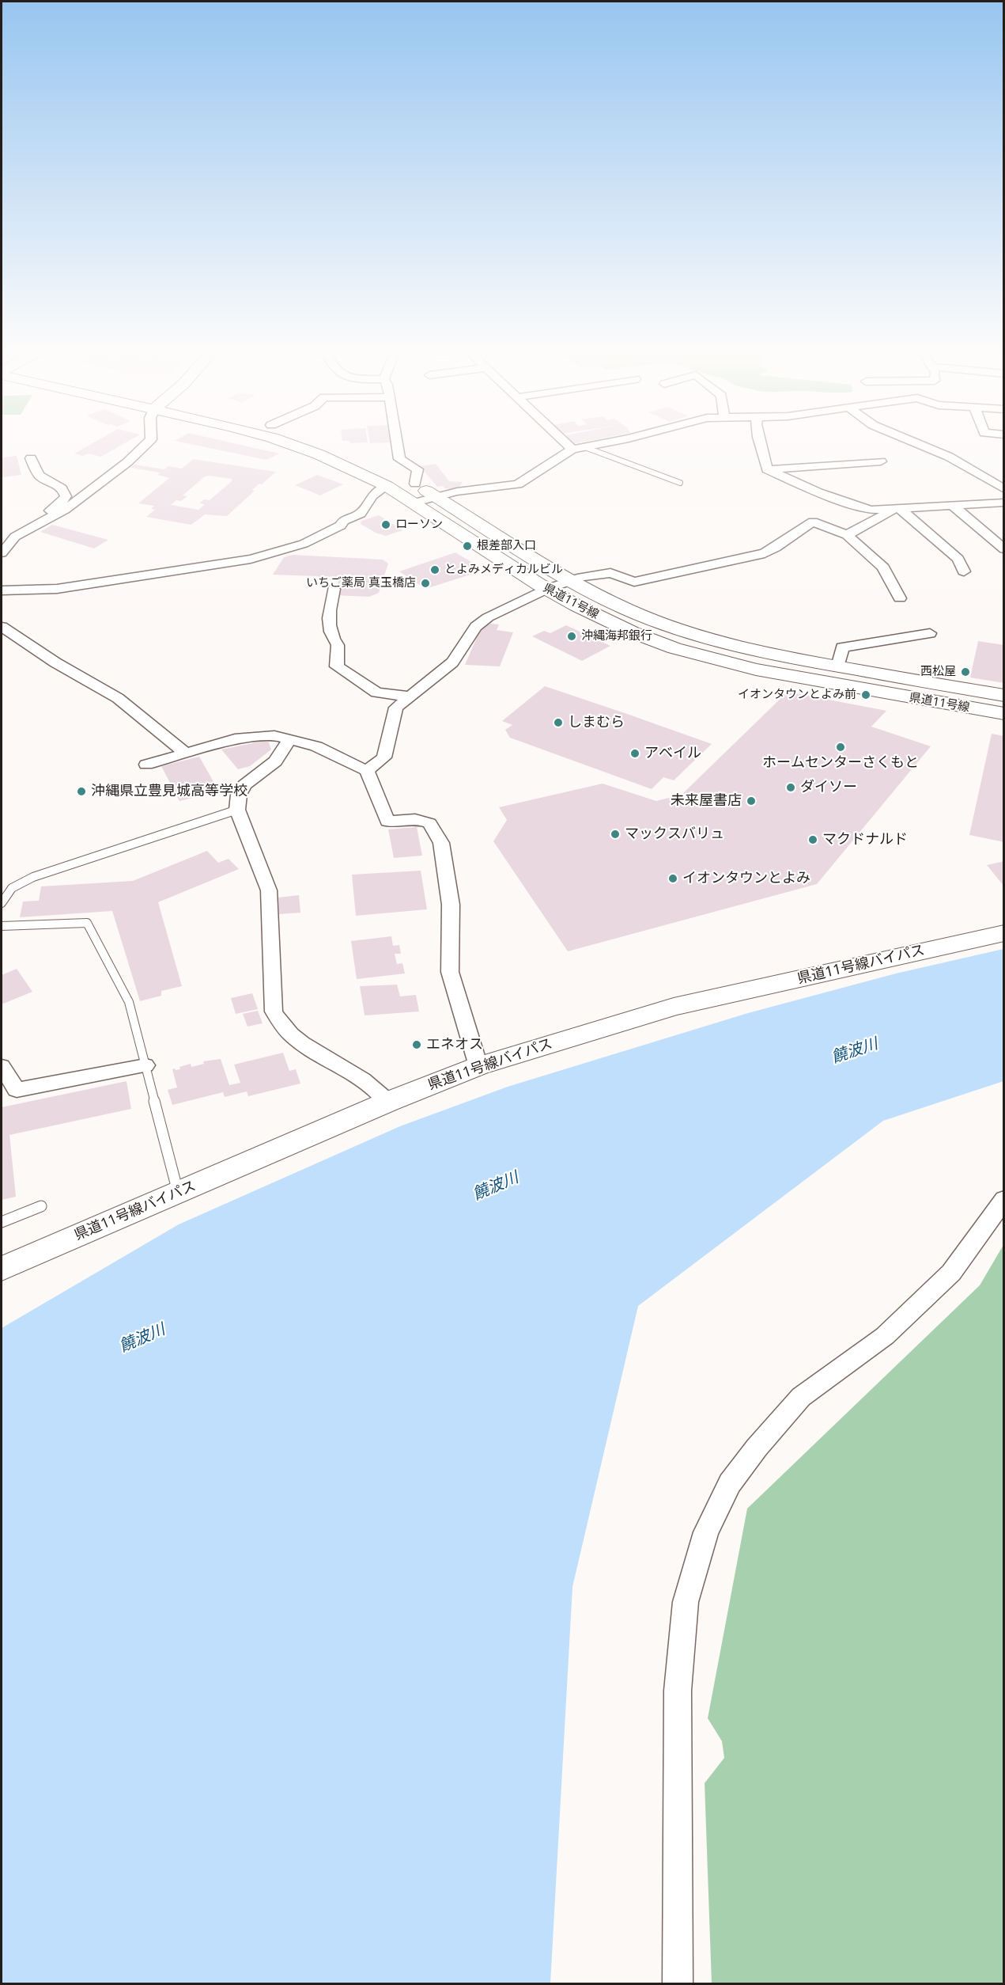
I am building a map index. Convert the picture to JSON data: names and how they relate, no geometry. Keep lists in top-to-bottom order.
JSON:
{
  "streets": {
    "main road": ["県道11号線", "県道11号線バイパス"]
  },
  "water": ["饒波川"],
  "places": [
    "ローソン",
    "根差部入口",
    "とよみメディカルビル",
    "いちご薬局 真玉橋店",
    "沖縄海邦銀行",
    "西松屋",
    "イオンタウンとよみ前",
    "しまむら",
    "ホームセンターさくもと",
    "アベイル",
    "ダイソー",
    "沖縄県立豊見城高等学校",
    "未来屋書店",
    "マックスバリュ",
    "マクドナルド",
    "イオンタウンとよみ",
    "エネオス"
  ]
}
